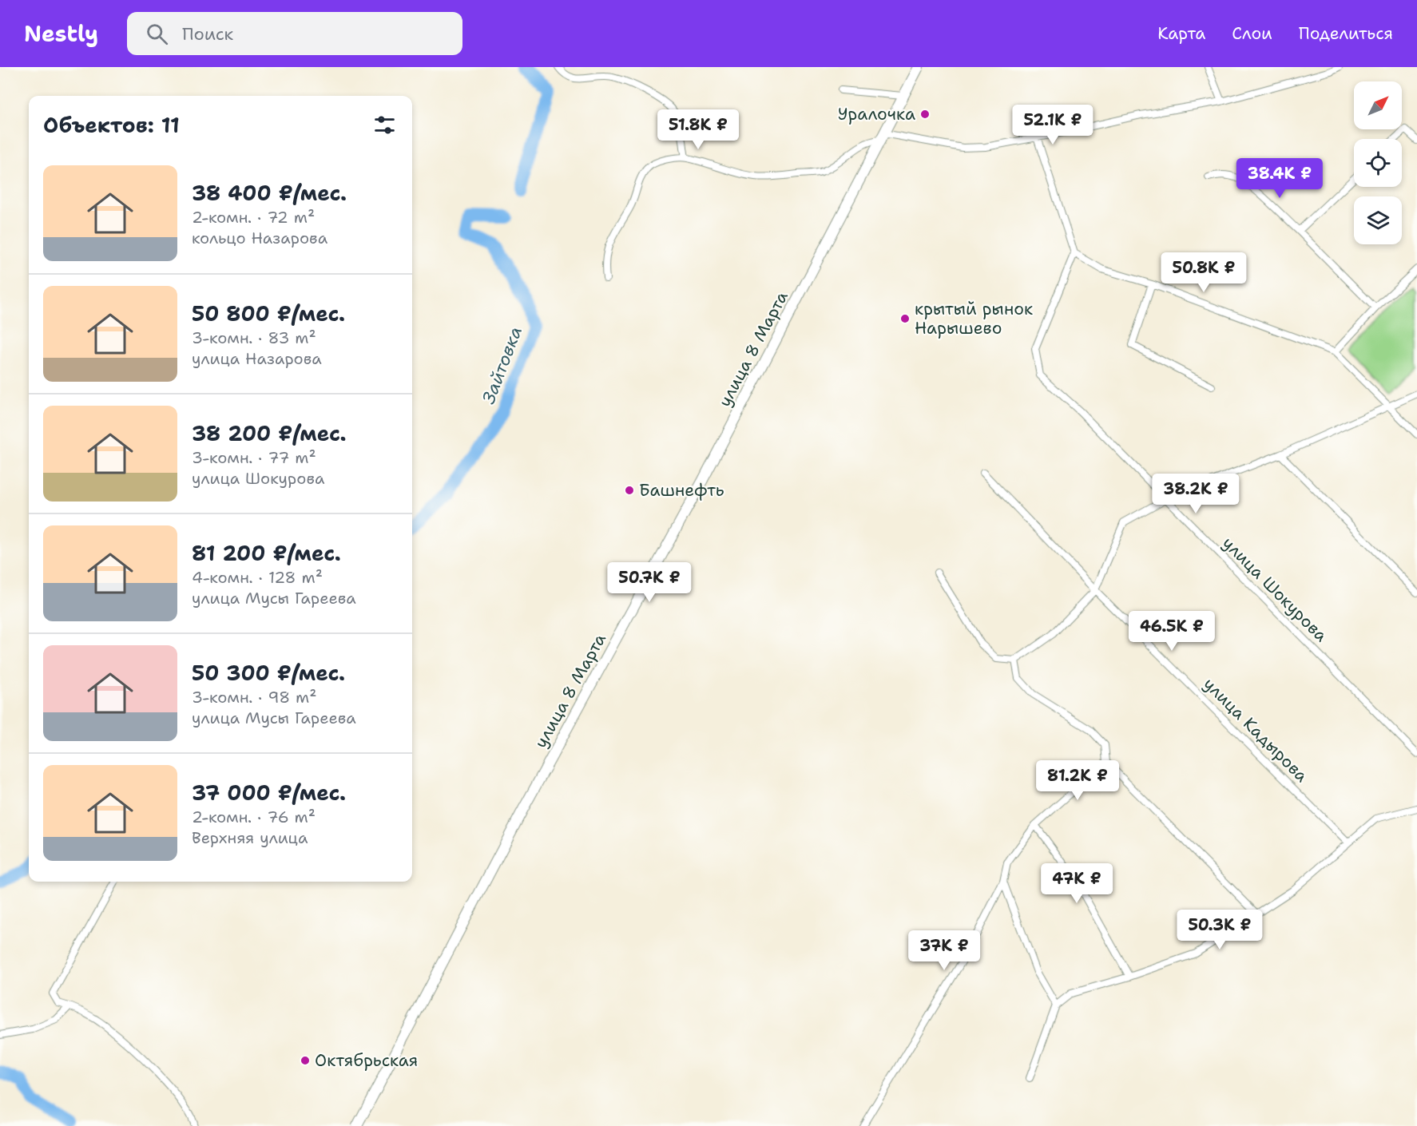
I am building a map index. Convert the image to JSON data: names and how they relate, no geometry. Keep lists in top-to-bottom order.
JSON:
{
  "streets": {
    "main road": ["улица 8 Марта"],
    "street": ["улица Шокурова", "улица Кадырова"]
  },
  "water": ["Зайтовка"],
  "places": [
    "Уралочка",
    "крытый рынок Нарышево",
    "Башнефть",
    "Октябрьская"
  ],
  "north": "top right",
  "page": {
    "header": "Nestly",
    "search": "Поиск",
    "nav": ["Карта", "Слои", "Поделиться"],
    "heading": "Объектов: 11",
    "price": [
      "52.1K ₽",
      "51.8K ₽",
      "38.4K ₽",
      "50.8K ₽",
      "38.2K ₽",
      "50.7K ₽",
      "46.5K ₽",
      "81.2K ₽",
      "47K ₽",
      "50.3K ₽",
      "37K ₽"
    ],
    "list": [
      {
        "name": "38 400 ₽/мес.",
        "note": "2-комн. · 72 m² · кольцо Назарова"
      },
      {
        "name": "50 800 ₽/мес.",
        "note": "3-комн. · 83 m² · улица Назарова"
      },
      {
        "name": "38 200 ₽/мес.",
        "note": "3-комн. · 77 m² · улица Шокурова"
      },
      {
        "name": "81 200 ₽/мес.",
        "note": "4-комн. · 128 m² · улица Мусы Гареева"
      },
      {
        "name": "50 300 ₽/мес.",
        "note": "3-комн. · 98 m² · улица Мусы Гареева"
      },
      {
        "name": "37 000 ₽/мес.",
        "note": "2-комн. · 76 m² · Верхняя улица"
      }
    ]
  }
}
